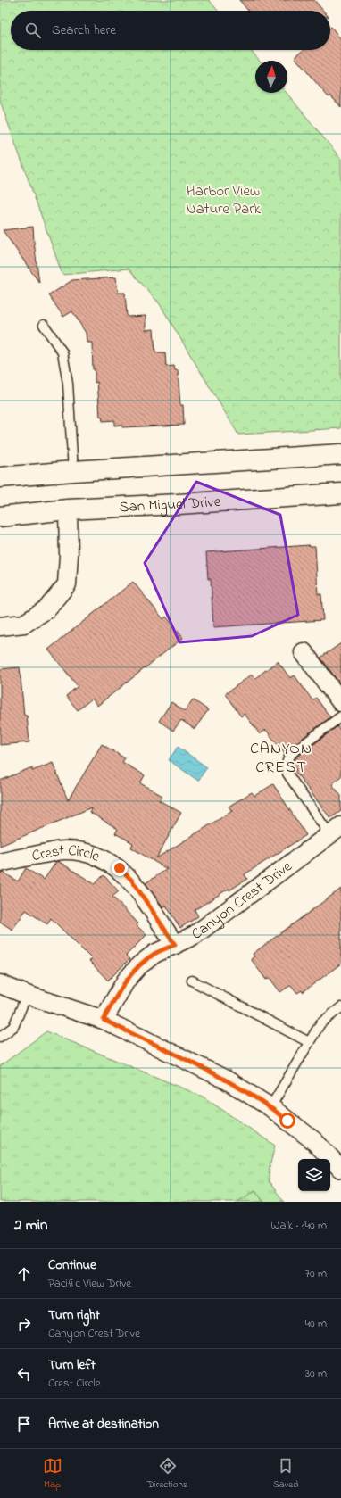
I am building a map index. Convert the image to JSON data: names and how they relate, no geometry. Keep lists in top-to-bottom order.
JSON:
{
  "streets": {
    "main road": ["San Miguel Drive"],
    "street": ["Crest Circle", "Canyon Crest Drive"]
  },
  "crossings": [
    ["Crest Circle", "Canyon Crest Drive"]
  ],
  "districts": ["CANYON CREST"],
  "parks": ["Harbor View Nature Park"],
  "north": "top",
  "page": {
    "search": "Search here",
    "heading": ["2 min", "Walk · 140 m"],
    "list": [
      ["Continue", "Pacific View Drive", "70 m"],
      ["Turn right", "Canyon Crest Drive", "40 m"],
      ["Turn left", "Crest Circle", "30 m"],
      "Arrive at destination"
    ],
    "nav": ["Map", "Directions", "Saved"]
  }
}
